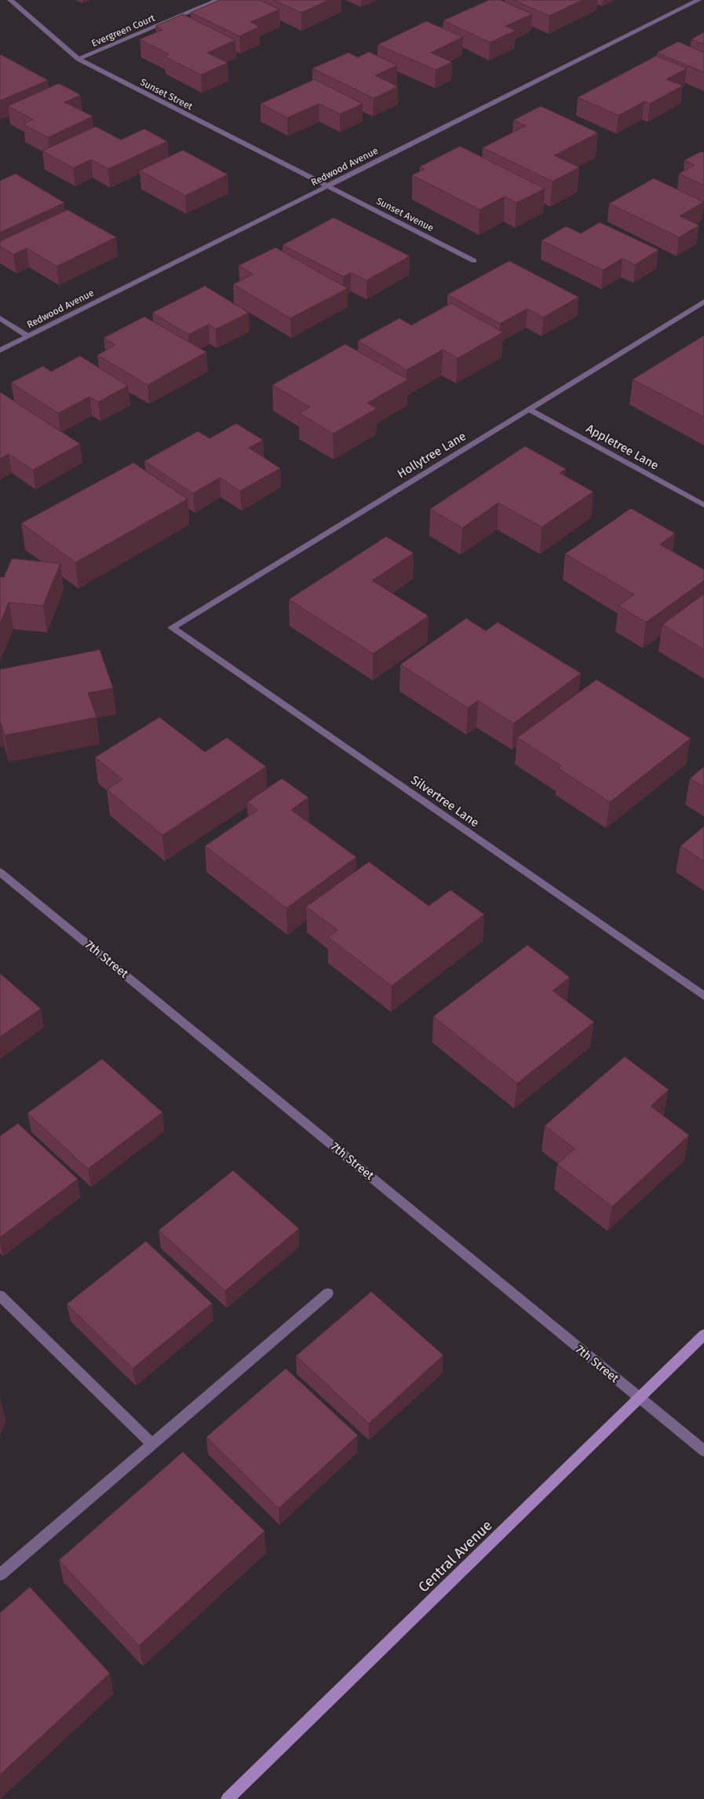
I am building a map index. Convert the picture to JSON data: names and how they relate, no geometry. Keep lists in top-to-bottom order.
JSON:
{
  "streets": {
    "main road": ["Central Avenue"],
    "street": [
      "Evergreen Court",
      "Sunset Street",
      "Redwood Avenue",
      "Sunset Avenue",
      "Appletree Lane",
      "Hollytree Lane",
      "Silvertree Lane",
      "7th Street"
    ]
  },
  "crossings": [
    ["Evergreen Court", "Sunset Street"],
    ["Sunset Street", "Redwood Avenue"],
    ["Sunset Street", "Sunset Avenue"],
    ["Redwood Avenue", "Sunset Avenue"],
    ["Appletree Lane", "Hollytree Lane"],
    ["Hollytree Lane", "Silvertree Lane"],
    ["7th Street", "Central Avenue"]
  ]
}
